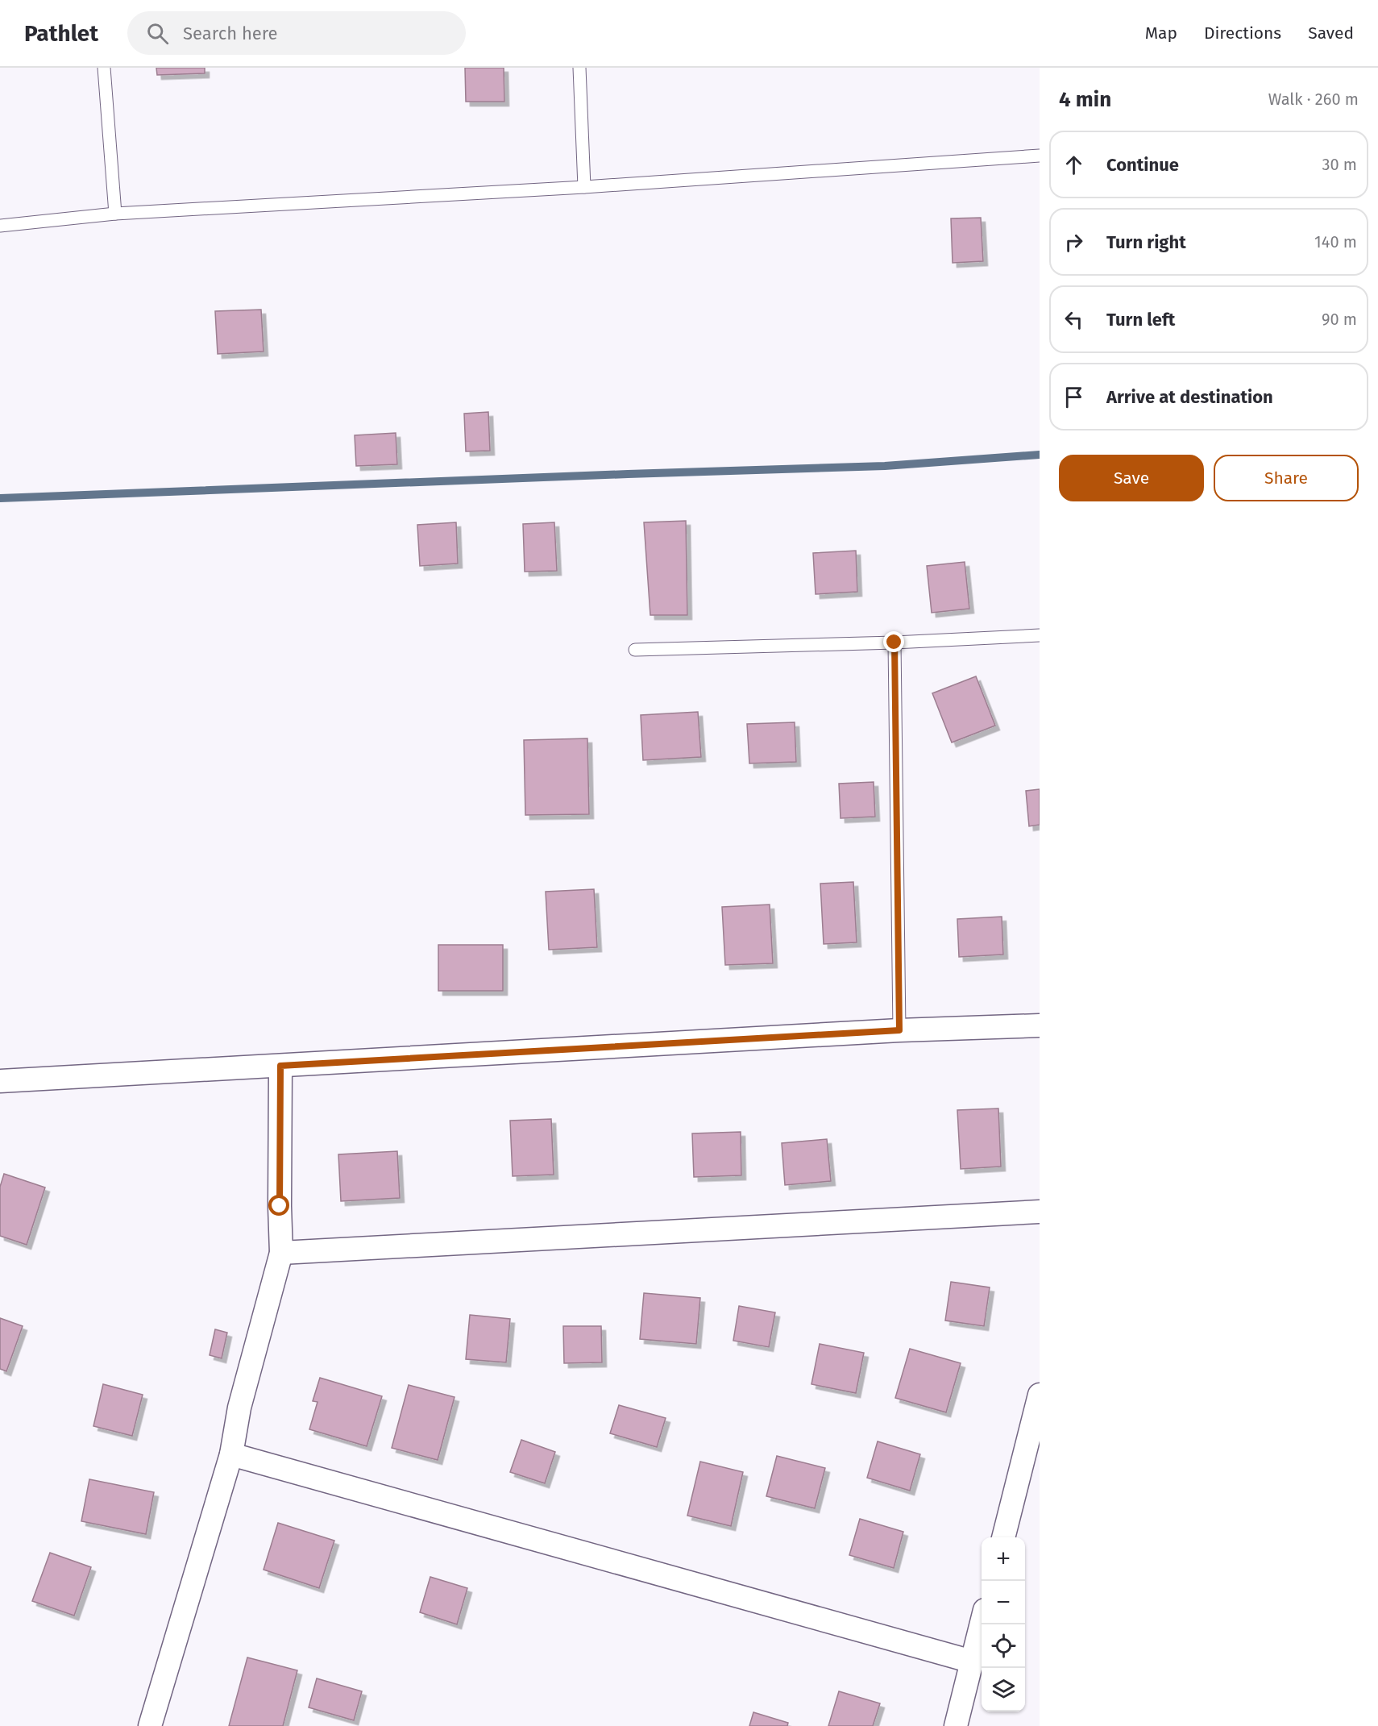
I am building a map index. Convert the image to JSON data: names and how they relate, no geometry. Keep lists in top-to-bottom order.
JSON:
{
  "page": {
    "header": "Pathlet",
    "search": "Search here",
    "nav": ["Map", "Directions", "Saved"],
    "heading": ["4 min", "Walk · 260 m"],
    "list": [
      ["Continue", "30 m"],
      ["Turn right", "140 m"],
      ["Turn left", "90 m"],
      "Arrive at destination"
    ],
    "buttons": ["Save", "Share"],
    "map_buttons": ["+", "−"]
  }
}
